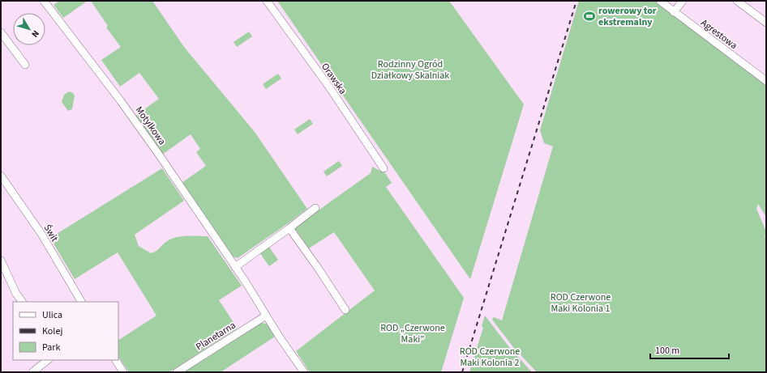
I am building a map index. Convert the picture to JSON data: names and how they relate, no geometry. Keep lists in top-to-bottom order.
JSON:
{
  "streets": {
    "street": [
      "Agrestowa",
      "Orawska",
      "Motylkowa",
      "Świt",
      "Planetarna"
    ]
  },
  "crossings": [
    ["Motylkowa", "Planetarna"]
  ],
  "parks": [
    "Rodzinny Ogród Działkowy Skalniak",
    "ROD Czerwone Maki Kolonia 1",
    "ROD „Czerwone Maki”",
    "ROD Czerwone Maki Kolonia 2"
  ],
  "places": {
    "sports": ["rowerowy tor ekstremalny"]
  },
  "legend": ["Ulica", "Kolej", "Park"],
  "scale_bar": "100 m",
  "north": "bottom right"
}
